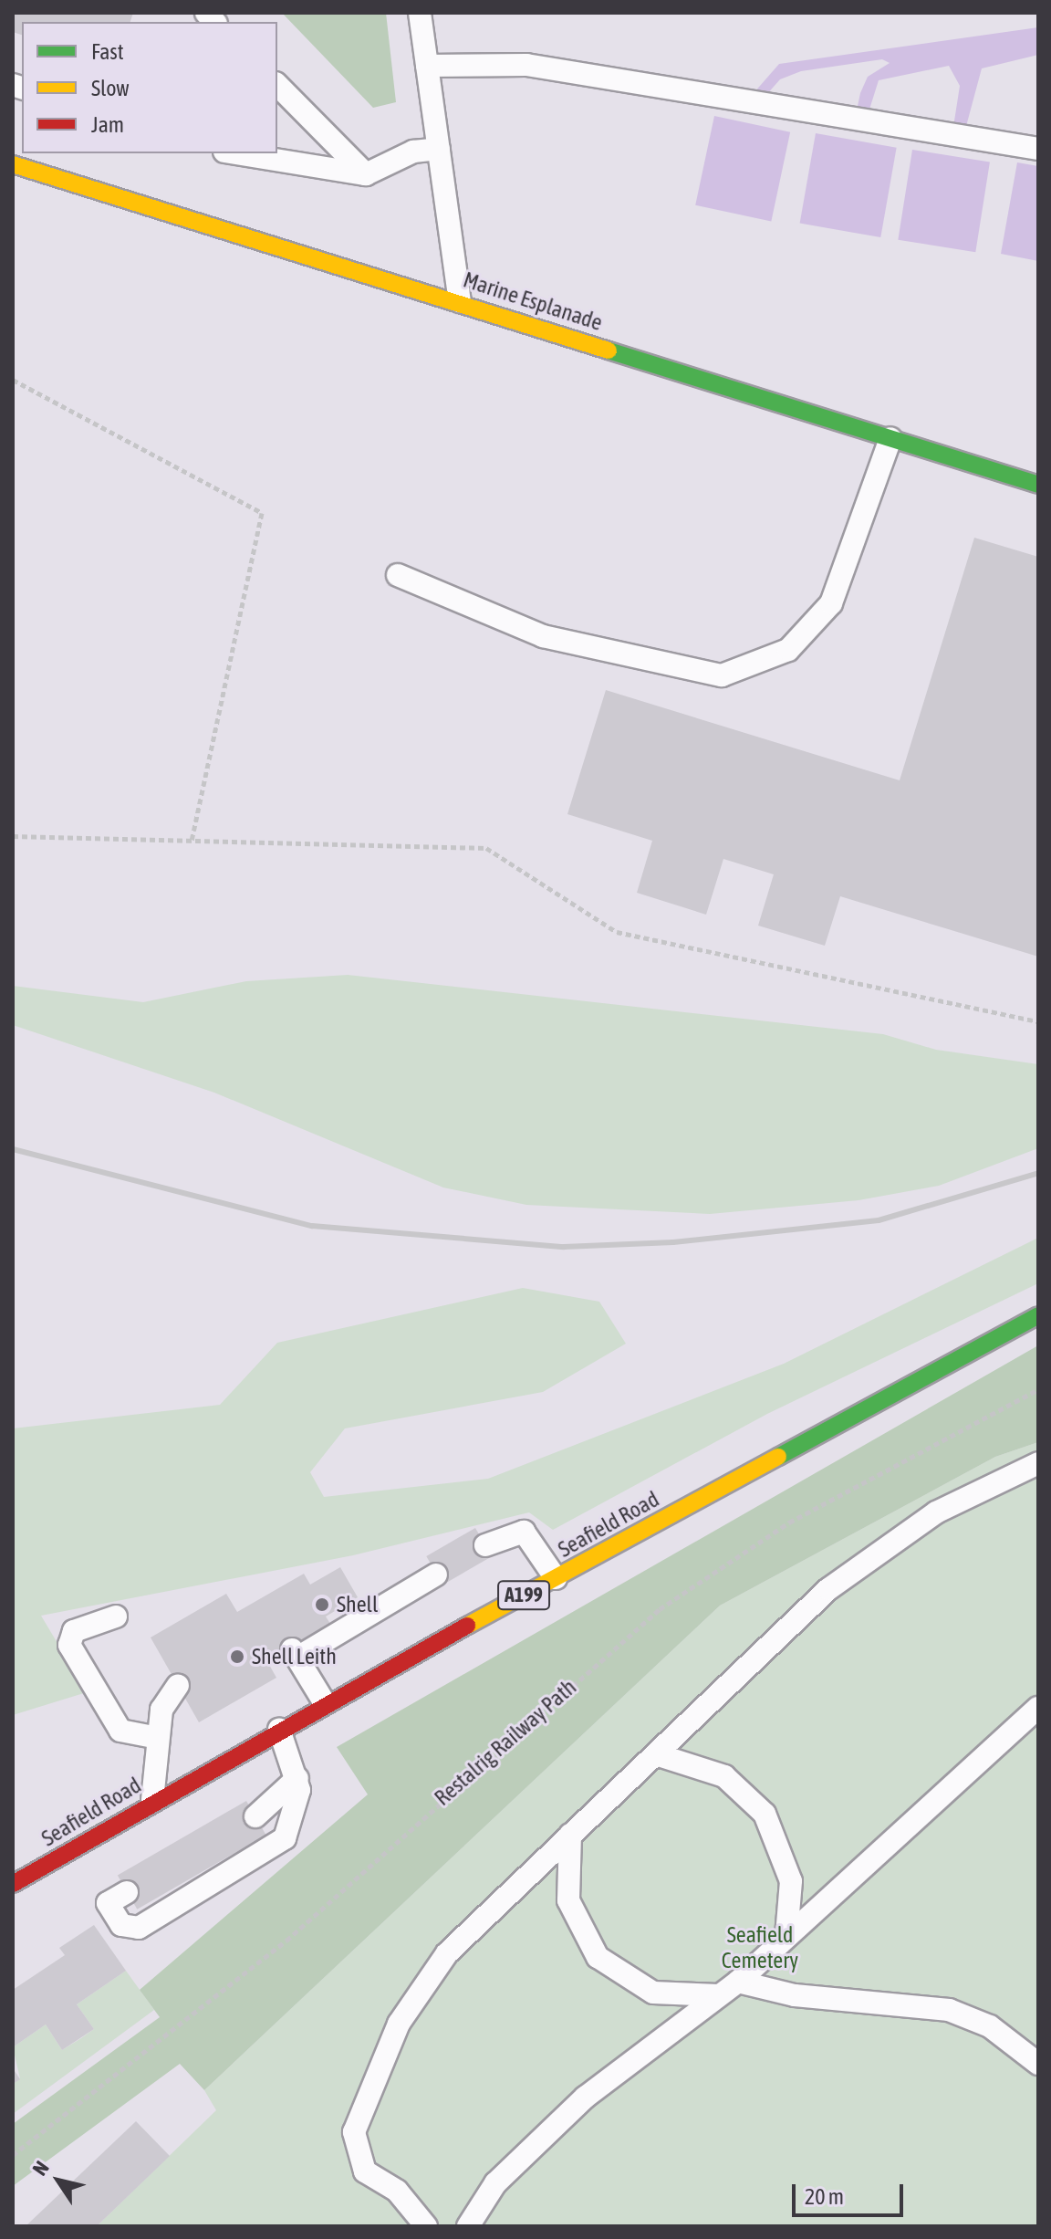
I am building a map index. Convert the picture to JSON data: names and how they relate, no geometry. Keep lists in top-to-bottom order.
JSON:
{
  "streets": {
    "main road": ["Marine Esplanade", "Seafield Road", "A199"],
    "path": ["Restalrig Railway Path"]
  },
  "parks": ["Seafield Cemetery"],
  "places": ["Shell", "Shell Leith"],
  "legend": ["Fast", "Slow", "Jam"],
  "scale_bar": "20 m",
  "north": "top left"
}
